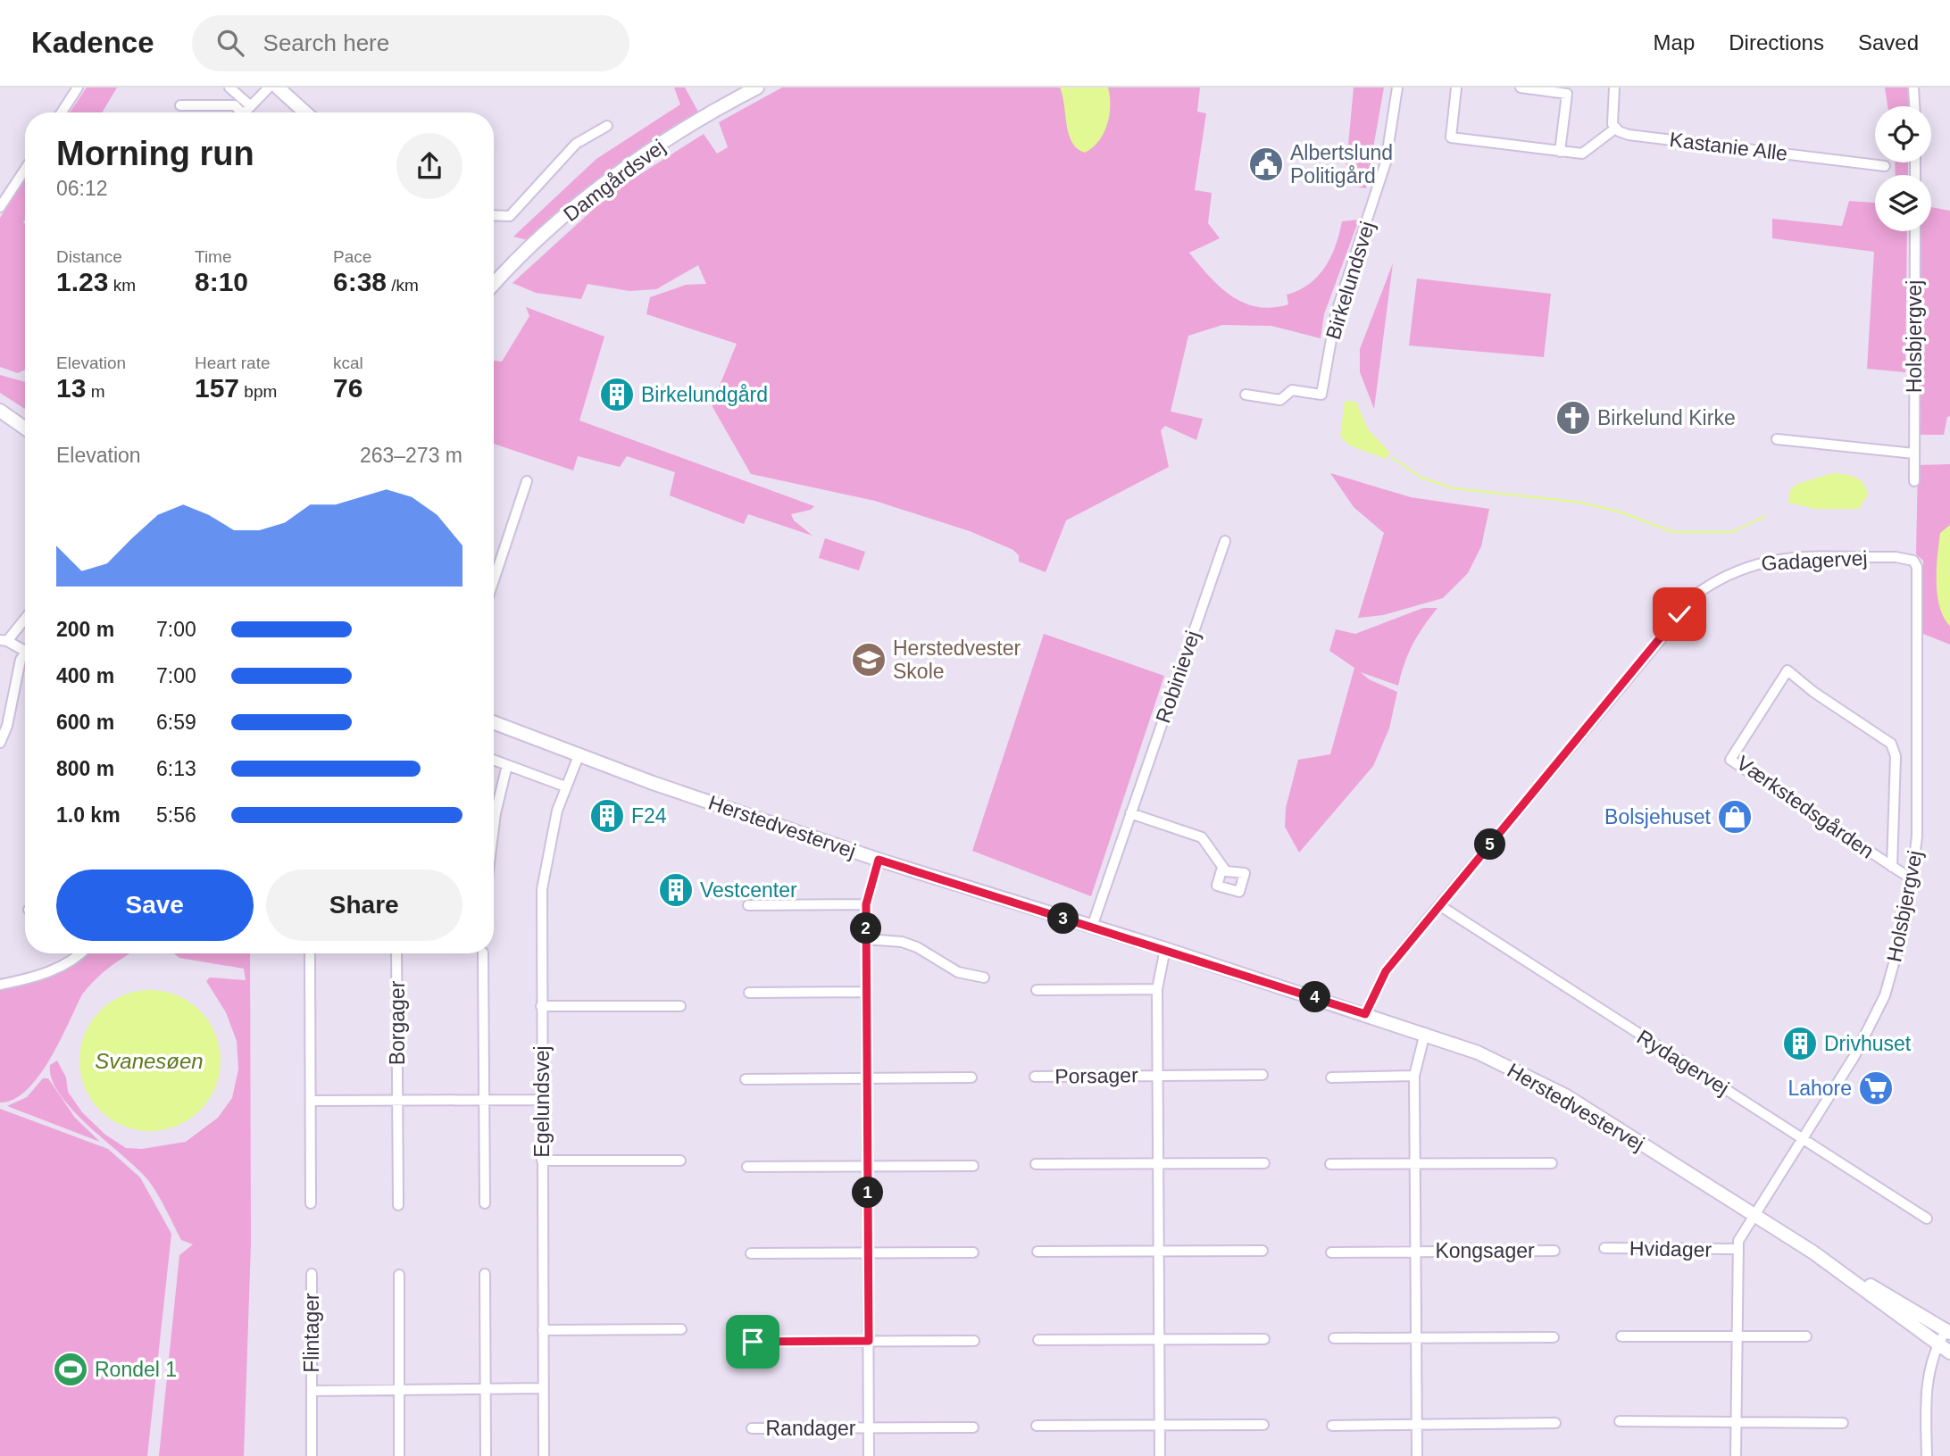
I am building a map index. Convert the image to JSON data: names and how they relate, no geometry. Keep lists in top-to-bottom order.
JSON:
{
  "streets": {
    "street": [
      "Kastanie Alle",
      "Damgårdsvej",
      "Birkelundsvej",
      "Holsbjergvej",
      "Gadagervej",
      "Robinievej",
      "Værkstedsgården",
      "Herstedvestervej",
      "Borgager",
      "Rydagervej",
      "Porsager",
      "Egelundsvej",
      "Hvidager",
      "Kongsager",
      "Flintager",
      "Randager"
    ]
  },
  "crossings": [
    ["Holsbjergvej", "Gadagervej"],
    ["Holsbjergvej", "Værkstedsgården"],
    ["Holsbjergvej", "Herstedvestervej"],
    ["Holsbjergvej", "Rydagervej"],
    ["Holsbjergvej", "Hvidager"],
    ["Gadagervej", "Herstedvestervej"],
    ["Gadagervej", "Rydagervej"],
    ["Robinievej", "Herstedvestervej"],
    ["Herstedvestervej", "Porsager"],
    ["Herstedvestervej", "Egelundsvej"],
    ["Herstedvestervej", "Hvidager"],
    ["Herstedvestervej", "Kongsager"],
    ["Herstedvestervej", "Randager"],
    ["Egelundsvej", "Flintager"]
  ],
  "water": ["Svanesøen"],
  "places": {
    "public building": ["Albertslund Politigård"],
    "building": [
      "Birkelundgård",
      "F24",
      "Vestcenter",
      "Drivhuset"
    ],
    "church": ["Birkelund Kirke"],
    "school or university": ["Herstedvester Skole"],
    "shop": ["Bolsjehuset"],
    "supermarket": ["Lahore"],
    "sports": ["Rondel 1"]
  },
  "page": {
    "header": "Kadence",
    "search": "Search here",
    "nav": ["Map", "Directions", "Saved"],
    "heading": ["Morning run", "06:12"],
    "stats": [
      ["Distance", "1.23 km"],
      ["Time", "8:10"],
      ["Pace", "6:38 /km"],
      ["Elevation", "13 m"],
      ["Heart rate", "157 bpm"],
      ["kcal", "76"]
    ],
    "chart": ["Elevation", "263–273 m"],
    "list": [
      {
        "name": "200 m",
        "note": "7:00"
      },
      {
        "name": "400 m",
        "note": "7:00"
      },
      {
        "name": "600 m",
        "note": "6:59"
      },
      {
        "name": "800 m",
        "note": "6:13"
      },
      {
        "name": "1.0 km",
        "note": "5:56"
      }
    ],
    "pins": [
      "5",
      "3",
      "2",
      "4",
      "1"
    ],
    "buttons": ["Save", "Share"]
  }
}
